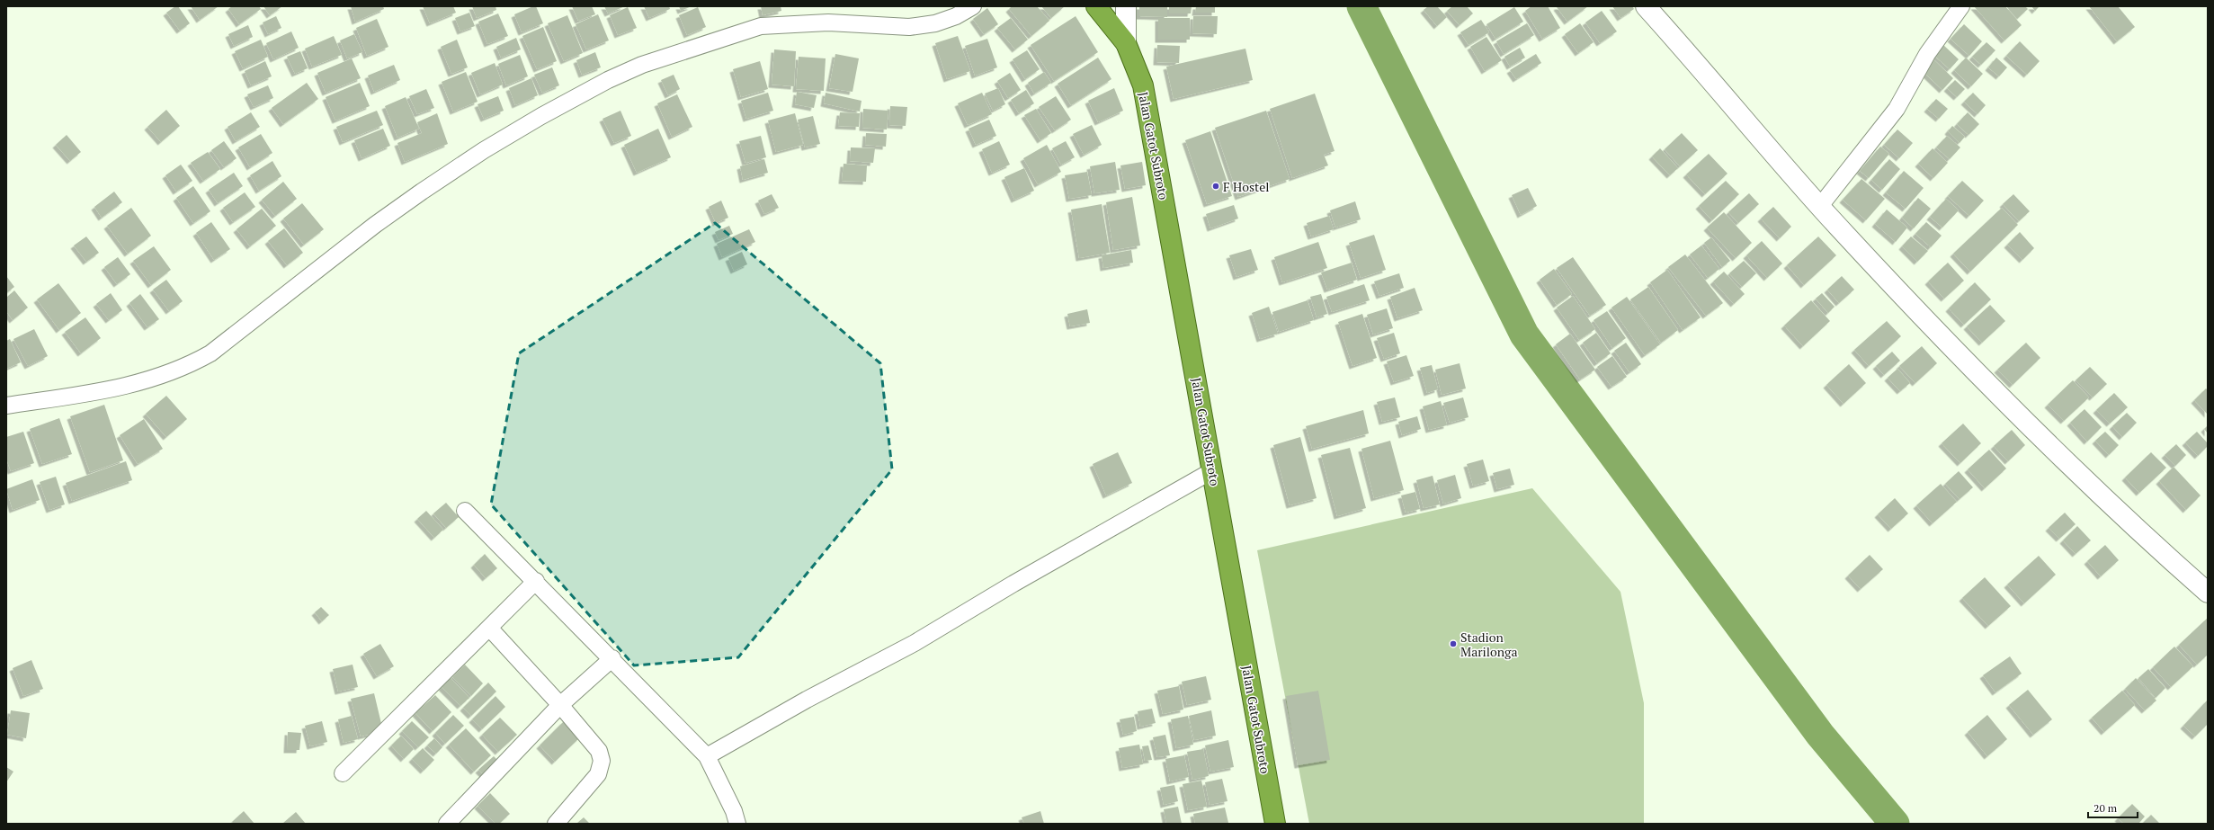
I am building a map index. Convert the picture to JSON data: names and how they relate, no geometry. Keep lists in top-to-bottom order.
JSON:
{
  "streets": {
    "highway": ["Jalan Gatot Subroto"]
  },
  "places": ["F Hostel", "Stadion Marilonga"],
  "scale_bar": "20 m"
}
